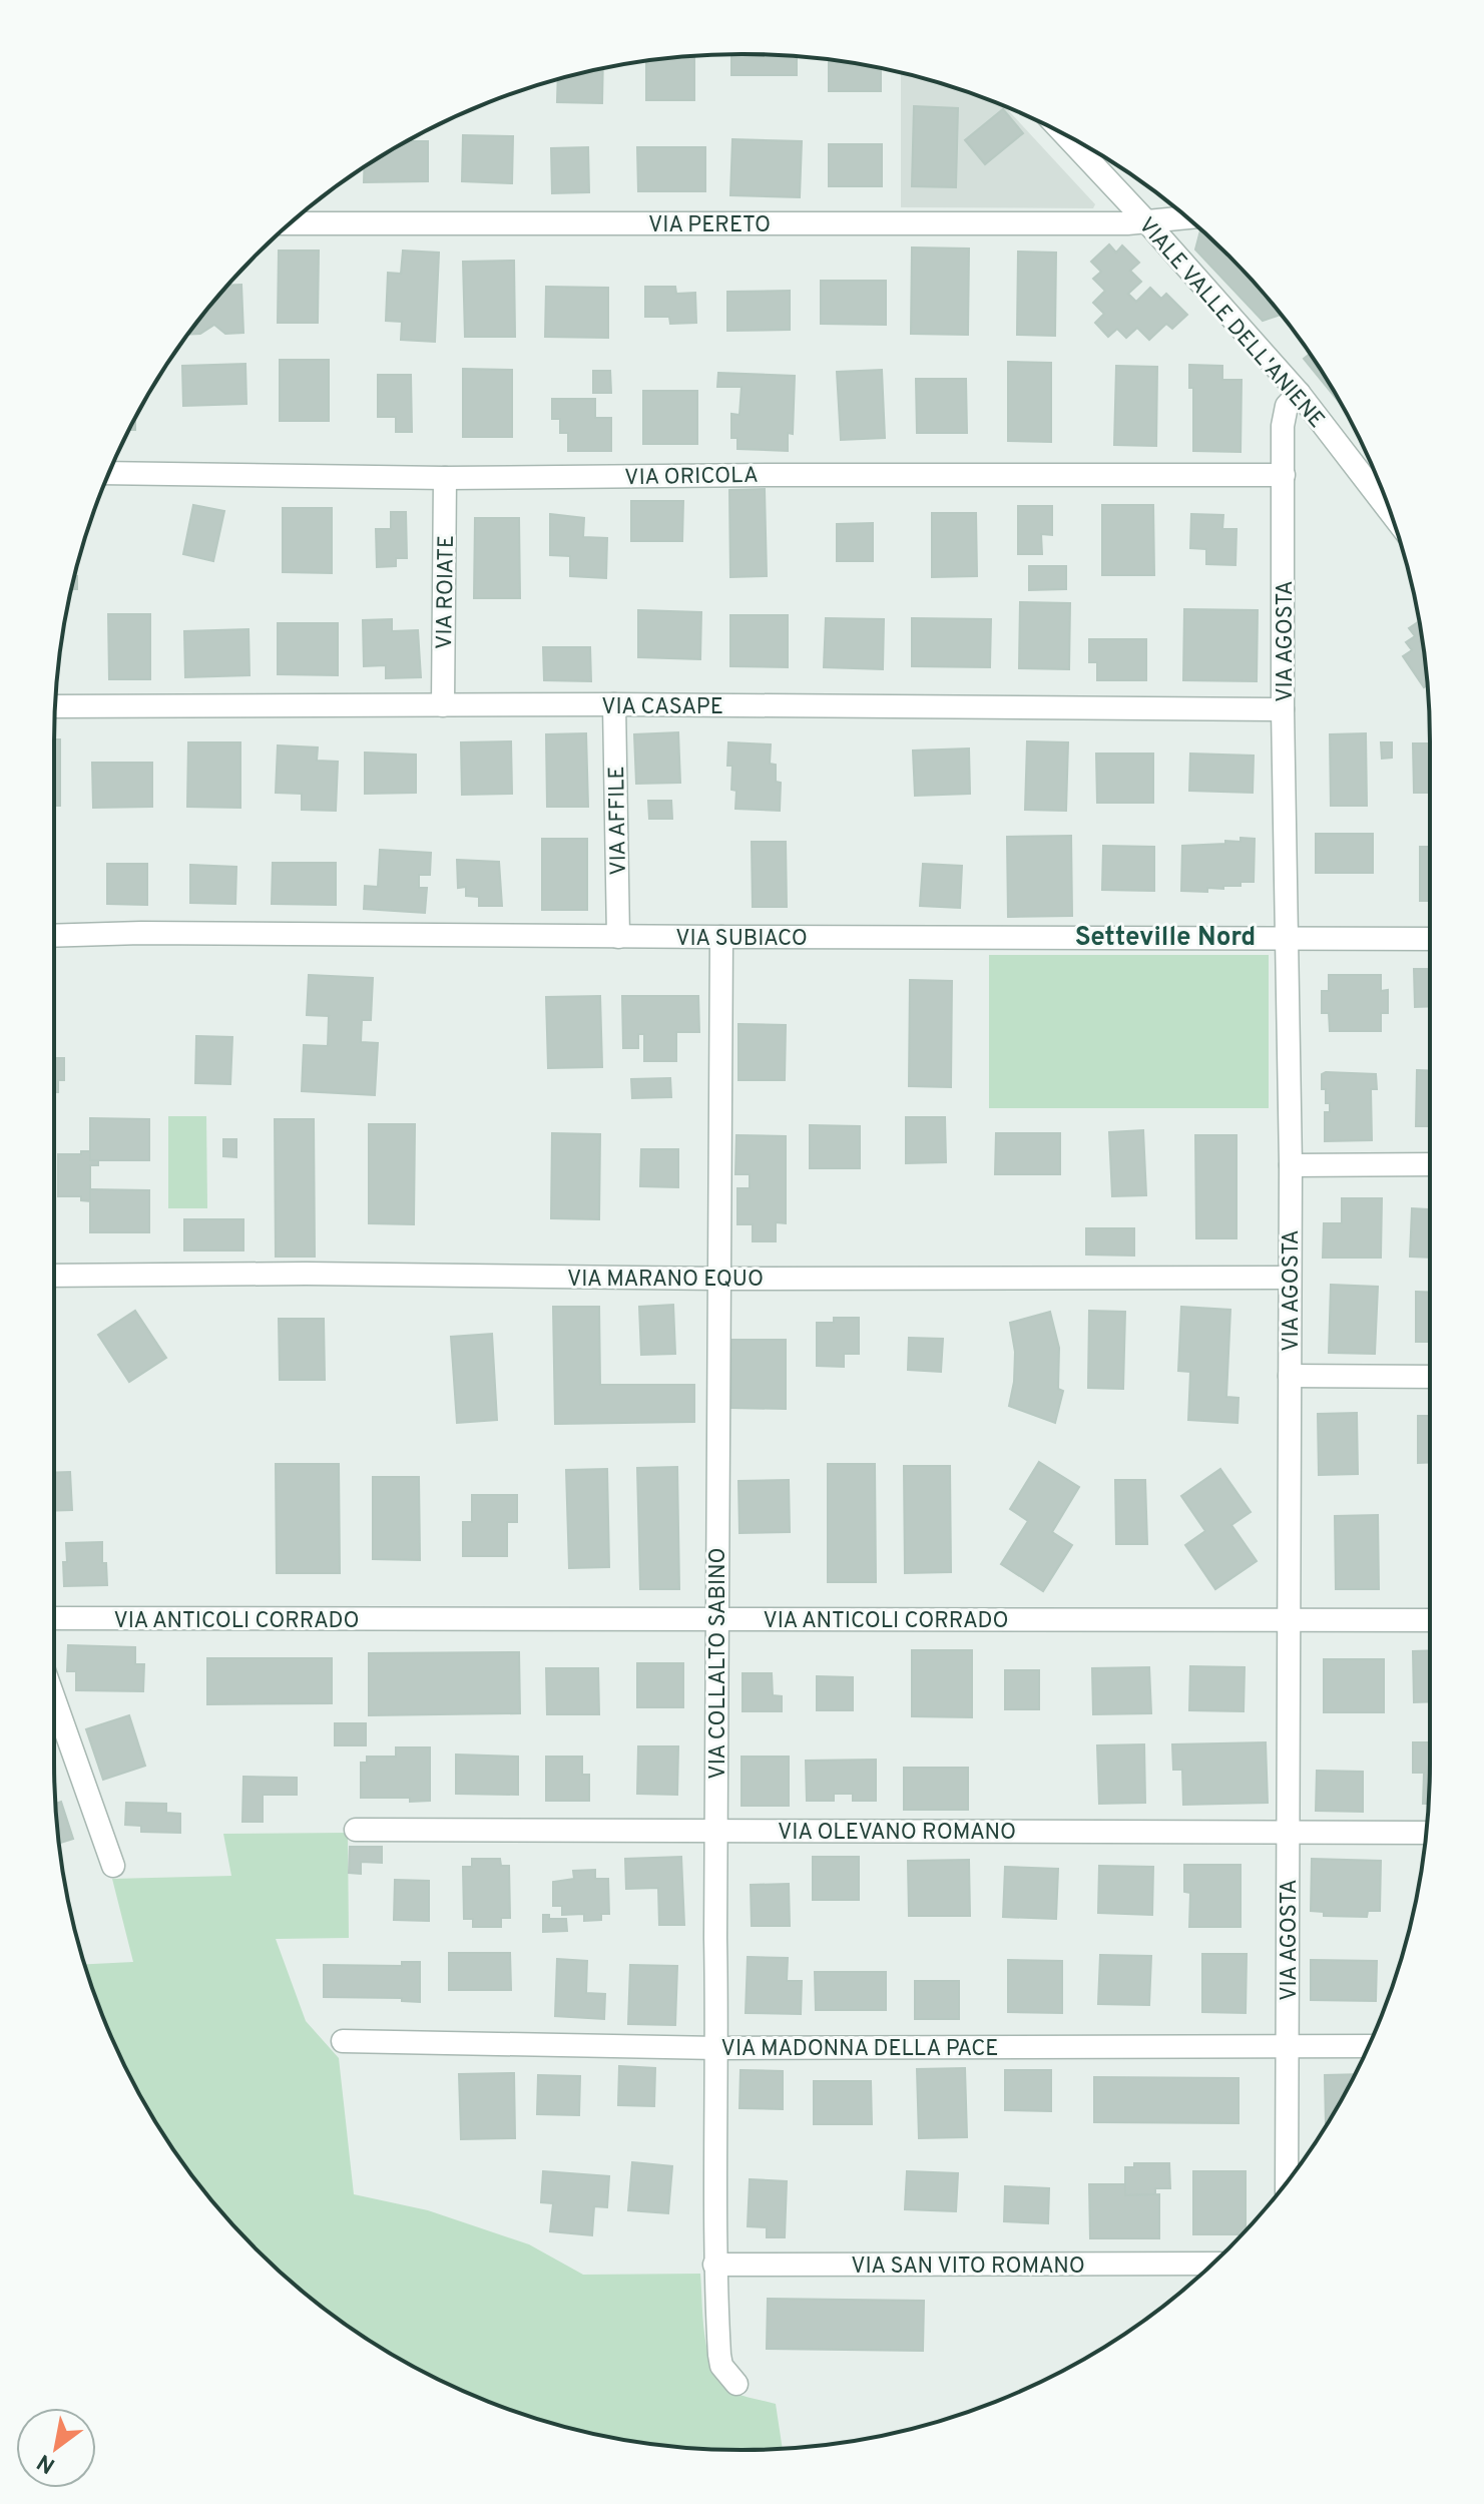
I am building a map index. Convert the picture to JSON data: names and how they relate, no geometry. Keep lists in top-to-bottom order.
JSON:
{
  "streets": {
    "street": [
      "VIA PERETO",
      "VIALE VALLE DELL'ANIENE",
      "VIA ORICOLA",
      "VIA ROIATE",
      "VIA AGOSTA",
      "VIA CASAPE",
      "VIA AFFILE",
      "VIA SUBIACO",
      "VIA MARANO EQUO",
      "VIA ANTICOLI CORRADO",
      "VIA COLLALTO SABINO",
      "VIA OLEVANO ROMANO",
      "VIA MADONNA DELLA PACE",
      "VIA SAN VITO ROMANO"
    ]
  },
  "crossings": [
    ["VIA PERETO", "VIALE VALLE DELL'ANIENE"],
    ["VIALE VALLE DELL'ANIENE", "VIA AGOSTA"],
    ["VIA ORICOLA", "VIA ROIATE"],
    ["VIA ORICOLA", "VIA AGOSTA"],
    ["VIA ROIATE", "VIA CASAPE"],
    ["VIA AGOSTA", "VIA CASAPE"],
    ["VIA AGOSTA", "VIA SUBIACO"],
    ["VIA AGOSTA", "VIA MARANO EQUO"],
    ["VIA AGOSTA", "VIA ANTICOLI CORRADO"],
    ["VIA AGOSTA", "VIA OLEVANO ROMANO"],
    ["VIA AGOSTA", "VIA MADONNA DELLA PACE"],
    ["VIA CASAPE", "VIA AFFILE"],
    ["VIA AFFILE", "VIA SUBIACO"],
    ["VIA SUBIACO", "VIA COLLALTO SABINO"],
    ["VIA MARANO EQUO", "VIA COLLALTO SABINO"],
    ["VIA ANTICOLI CORRADO", "VIA COLLALTO SABINO"],
    ["VIA COLLALTO SABINO", "VIA OLEVANO ROMANO"],
    ["VIA COLLALTO SABINO", "VIA MADONNA DELLA PACE"],
    ["VIA COLLALTO SABINO", "VIA SAN VITO ROMANO"]
  ],
  "districts": ["Setteville Nord"],
  "north": "bottom left"
}
